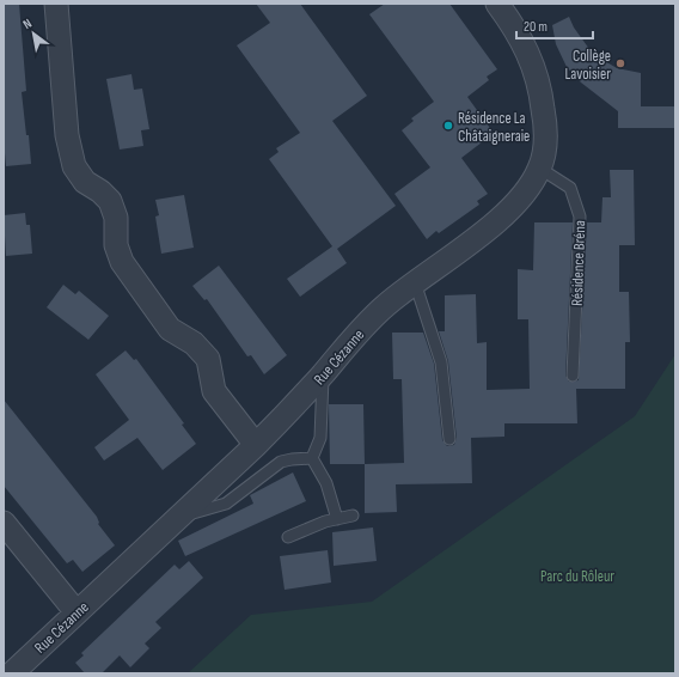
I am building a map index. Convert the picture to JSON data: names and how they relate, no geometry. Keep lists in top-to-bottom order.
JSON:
{
  "streets": {
    "street": ["Rue Cézanne"],
    "lane": ["Résidence Bréna"]
  },
  "crossings": [
    ["Résidence Bréna", "Rue Cézanne"]
  ],
  "parks": ["Parc du Rôleur"],
  "places": ["Collège Lavoisier", "Résidence La Châtaigneraie"],
  "scale_bar": "20 m",
  "north": "top left"
}
